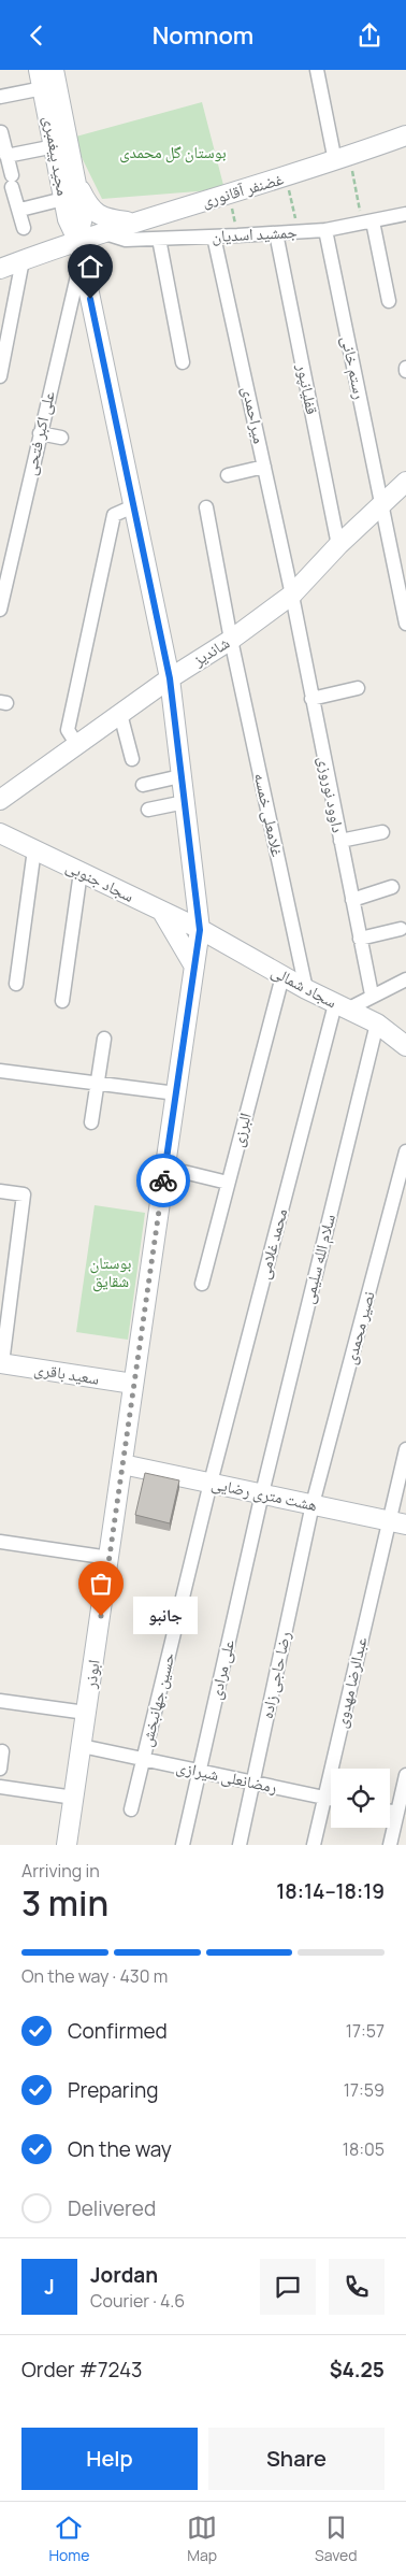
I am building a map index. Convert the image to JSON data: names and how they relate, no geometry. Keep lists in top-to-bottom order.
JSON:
{
  "streets": {
    "main road": [
      "مجید پیغمبری",
      "غضنفر آقانوری",
      "شاندیز",
      "سجاد جنوبی",
      "سجاد شمالی",
      "سعید باقری",
      "هشت متری رضایی",
      "ابوذر"
    ],
    "street": [
      "جمشید اسدیان",
      "رستم خانی",
      "قفلیانپور",
      "میراحمدی",
      "علی اکبر فتحی",
      "داوود نوروزی",
      "غلامعلی خمسه",
      "البرزی",
      "محمد غلامی",
      "سلام الله سلیمی",
      "نصیر محمدی",
      "علی مرادی",
      "رضا حاجی زاده",
      "عبدالرضا مهدوی",
      "حسین جهانبخش",
      "رمضانعلی شیرازی"
    ]
  },
  "crossings": [
    ["مجید پیغمبری", "غضنفر آقانوری"],
    ["مجید پیغمبری", "علی اکبر فتحی"],
    ["مجید پیغمبری", "شاندیز"],
    ["مجید پیغمبری", "سجاد جنوبی"],
    ["مجید پیغمبری", "سجاد شمالی"],
    ["مجید پیغمبری", "ابوذر"],
    ["غضنفر آقانوری", "جمشید اسدیان"],
    ["غضنفر آقانوری", "علی اکبر فتحی"],
    ["جمشید اسدیان", "رستم خانی"],
    ["جمشید اسدیان", "قفلیانپور"],
    ["جمشید اسدیان", "میراحمدی"],
    ["رستم خانی", "شاندیز"],
    ["قفلیانپور", "شاندیز"],
    ["میراحمدی", "شاندیز"],
    ["میراحمدی", "داوود نوروزی"],
    ["شاندیز", "داوود نوروزی"],
    ["شاندیز", "غلامعلی خمسه"],
    ["غلامعلی خمسه", "سجاد شمالی"],
    ["سجاد جنوبی", "سجاد شمالی"],
    ["سجاد جنوبی", "ابوذر"],
    ["سجاد شمالی", "البرزی"],
    ["سجاد شمالی", "محمد غلامی"],
    ["سجاد شمالی", "سلام الله سلیمی"],
    ["سجاد شمالی", "ابوذر"],
    ["محمد غلامی", "هشت متری رضایی"],
    ["محمد غلامی", "حسین جهانبخش"],
    ["سلام الله سلیمی", "هشت متری رضایی"],
    ["سلام الله سلیمی", "علی مرادی"],
    ["نصیر محمدی", "هشت متری رضایی"],
    ["نصیر محمدی", "رضا حاجی زاده"],
    ["سعید باقری", "ابوذر"],
    ["هشت متری رضایی", "علی مرادی"],
    ["هشت متری رضایی", "ابوذر"],
    ["هشت متری رضایی", "رضا حاجی زاده"],
    ["هشت متری رضایی", "عبدالرضا مهدوی"],
    ["هشت متری رضایی", "حسین جهانبخش"],
    ["علی مرادی", "رمضانعلی شیرازی"],
    ["ابوذر", "رمضانعلی شیرازی"],
    ["رضا حاجی زاده", "رمضانعلی شیرازی"],
    ["عبدالرضا مهدوی", "رمضانعلی شیرازی"],
    ["حسین جهانبخش", "رمضانعلی شیرازی"]
  ],
  "parks": ["بوستان گل محمدی", "بوستان شقایق"],
  "places": ["جانبو"],
  "page": {
    "header": "Nomnom",
    "bubble": "جانبو",
    "heading": ["3 min", "Arriving in", "18:14–18:19"],
    "panel": [
      "Jordan",
      "Courier · 4.6",
      "Order #7243",
      "$4.25"
    ],
    "bar": "On the way · 430 m",
    "list": [
      ["Confirmed", "17:57"],
      ["Preparing", "17:59"],
      ["On the way", "18:05"],
      "Delivered"
    ],
    "round": "J",
    "buttons": ["Help", "Share"],
    "tabs": ["Home", "Map", "Saved"]
  }
}
